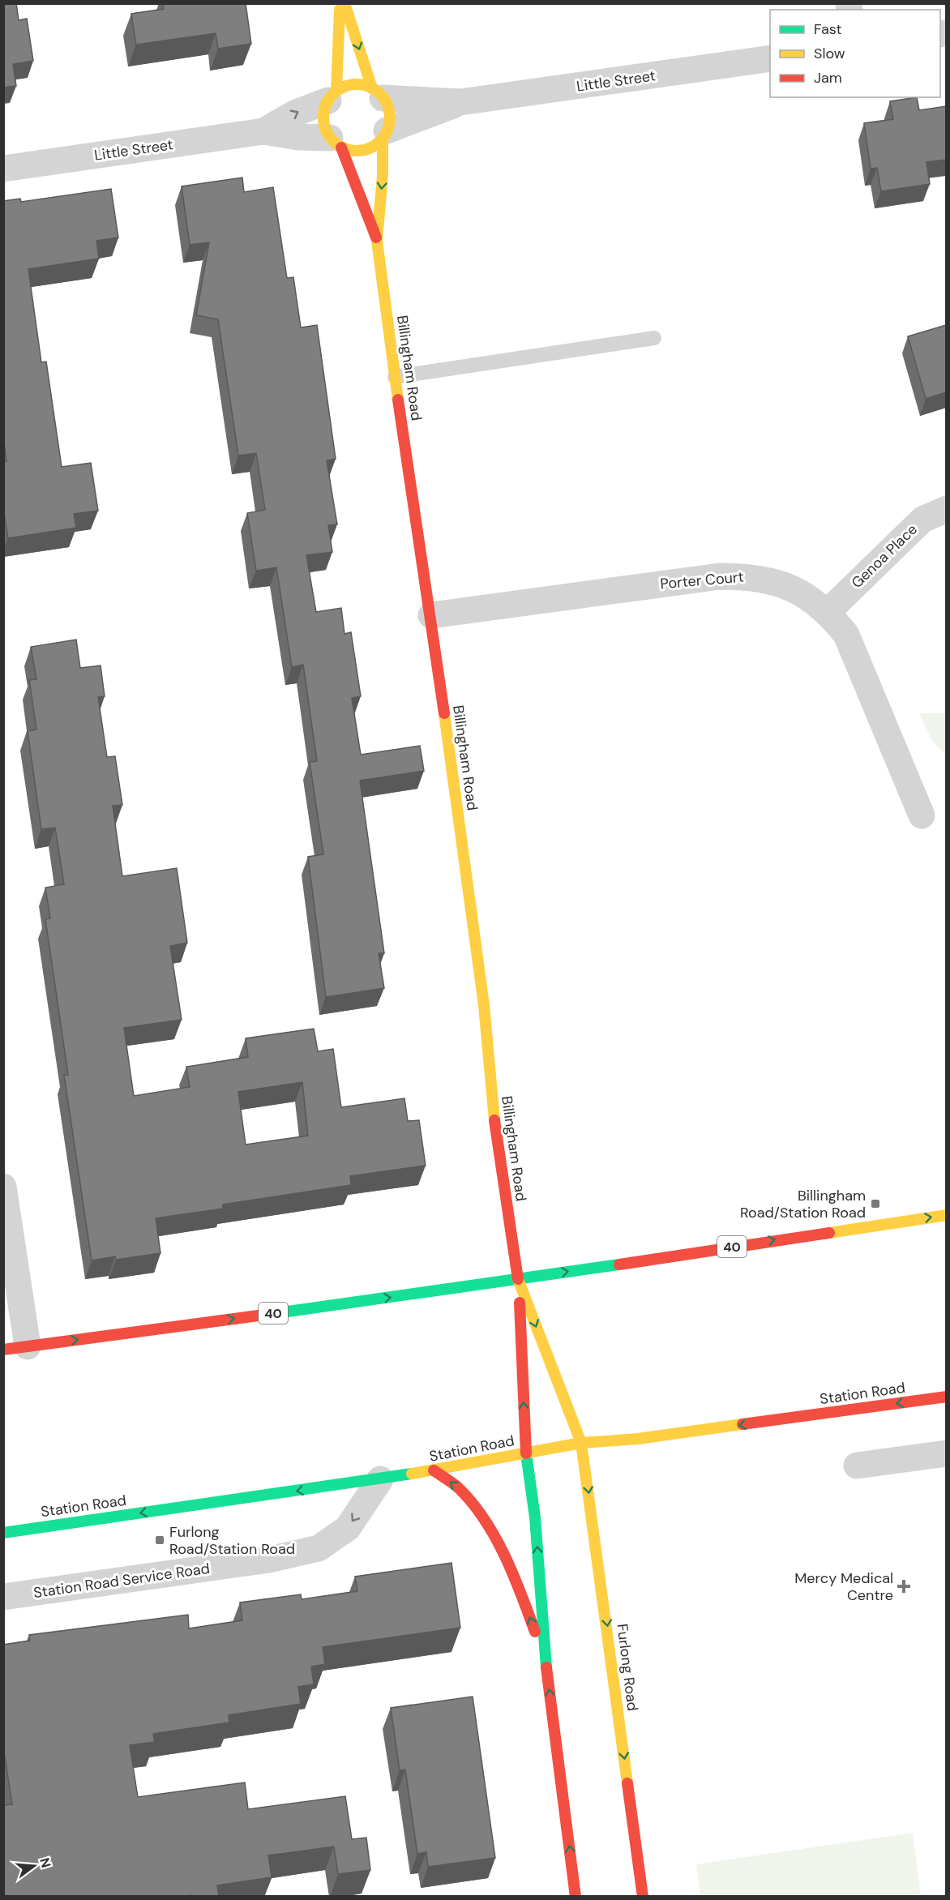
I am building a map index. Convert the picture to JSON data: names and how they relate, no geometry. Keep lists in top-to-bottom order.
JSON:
{
  "streets": {
    "main road": [
      "Billingham Road",
      "40",
      "Station Road",
      "Furlong Road"
    ],
    "street": [
      "Little Street",
      "Genoa Place",
      "Porter Court",
      "Station Road Service Road"
    ]
  },
  "crossings": [
    ["Little Street", "Billingham Road"],
    ["Billingham Road", "Porter Court"],
    ["Billingham Road", "40"],
    ["Billingham Road", "Furlong Road"],
    ["Genoa Place", "Porter Court"],
    ["40", "Furlong Road"],
    ["Station Road", "Station Road Service Road"],
    ["Station Road", "Furlong Road"]
  ],
  "one_way": ["Station Road", "Station Road Service Road"],
  "places": {
    "transit": ["Billingham Road/Station Road", "Furlong Road/Station Road"],
    "health": ["Mercy Medical Centre"]
  },
  "legend": ["Fast", "Slow", "Jam"],
  "north": "right"
}
